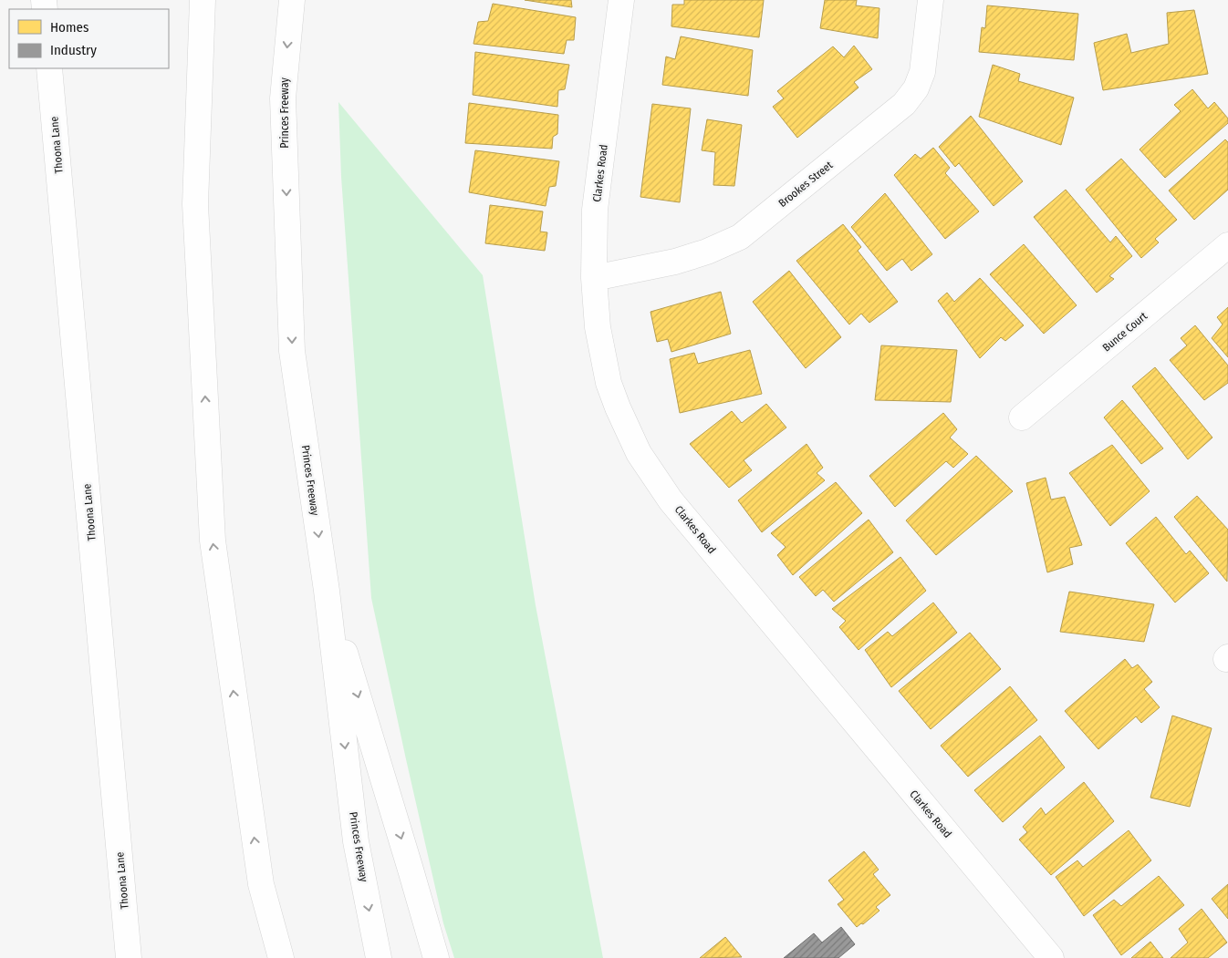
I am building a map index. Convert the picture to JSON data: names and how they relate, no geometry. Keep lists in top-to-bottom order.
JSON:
{
  "streets": {
    "main road": [
      "Princes Freeway",
      "Thoona Lane",
      "Clarkes Road",
      "Brookes Street",
      "Bunce Court"
    ]
  },
  "crossings": [
    ["Clarkes Road", "Brookes Street"]
  ],
  "legend": ["Homes", "Industry"]
}
